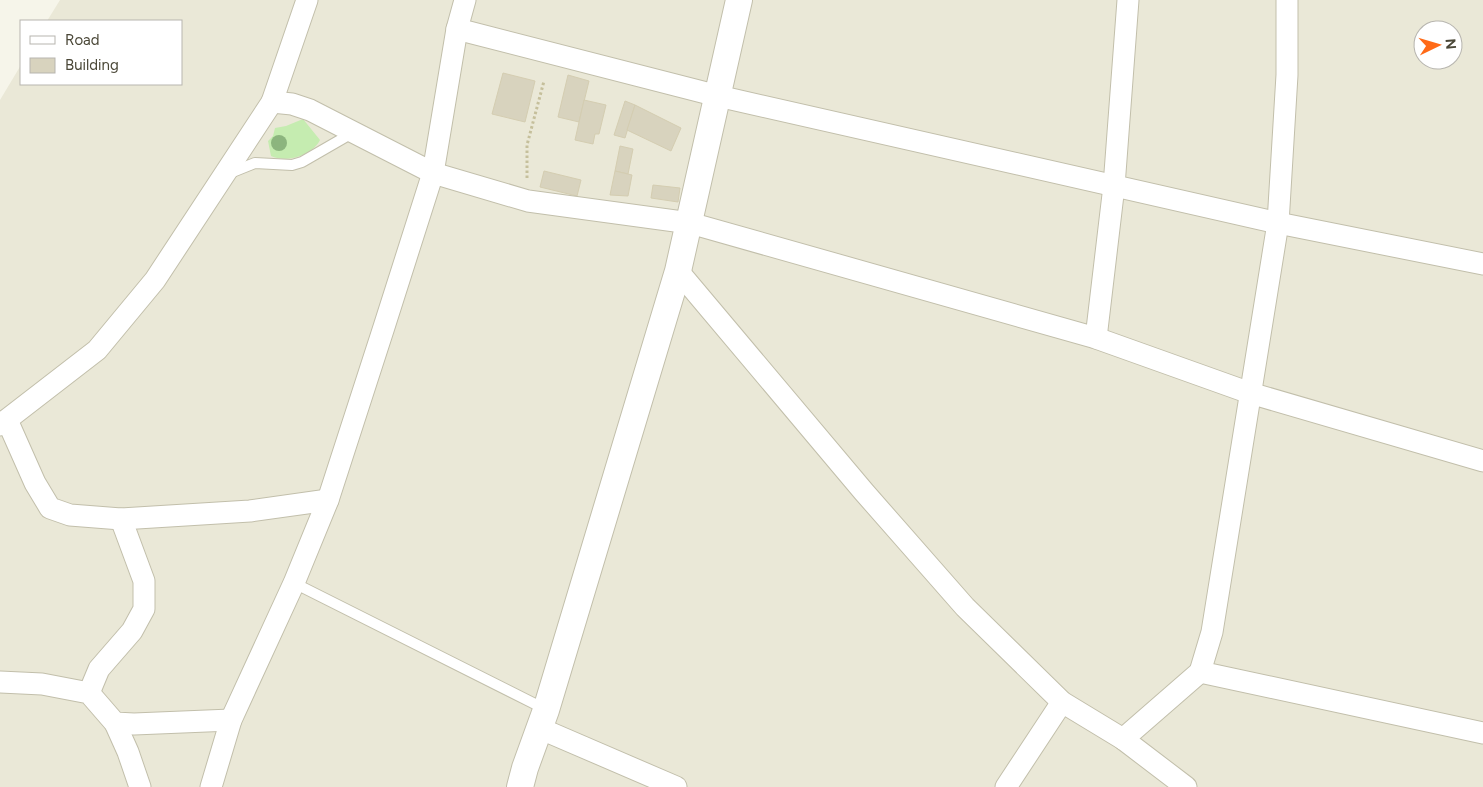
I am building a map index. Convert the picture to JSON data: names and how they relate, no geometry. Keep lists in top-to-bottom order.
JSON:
{
  "legend": ["Road", "Building"],
  "north": "right"
}
